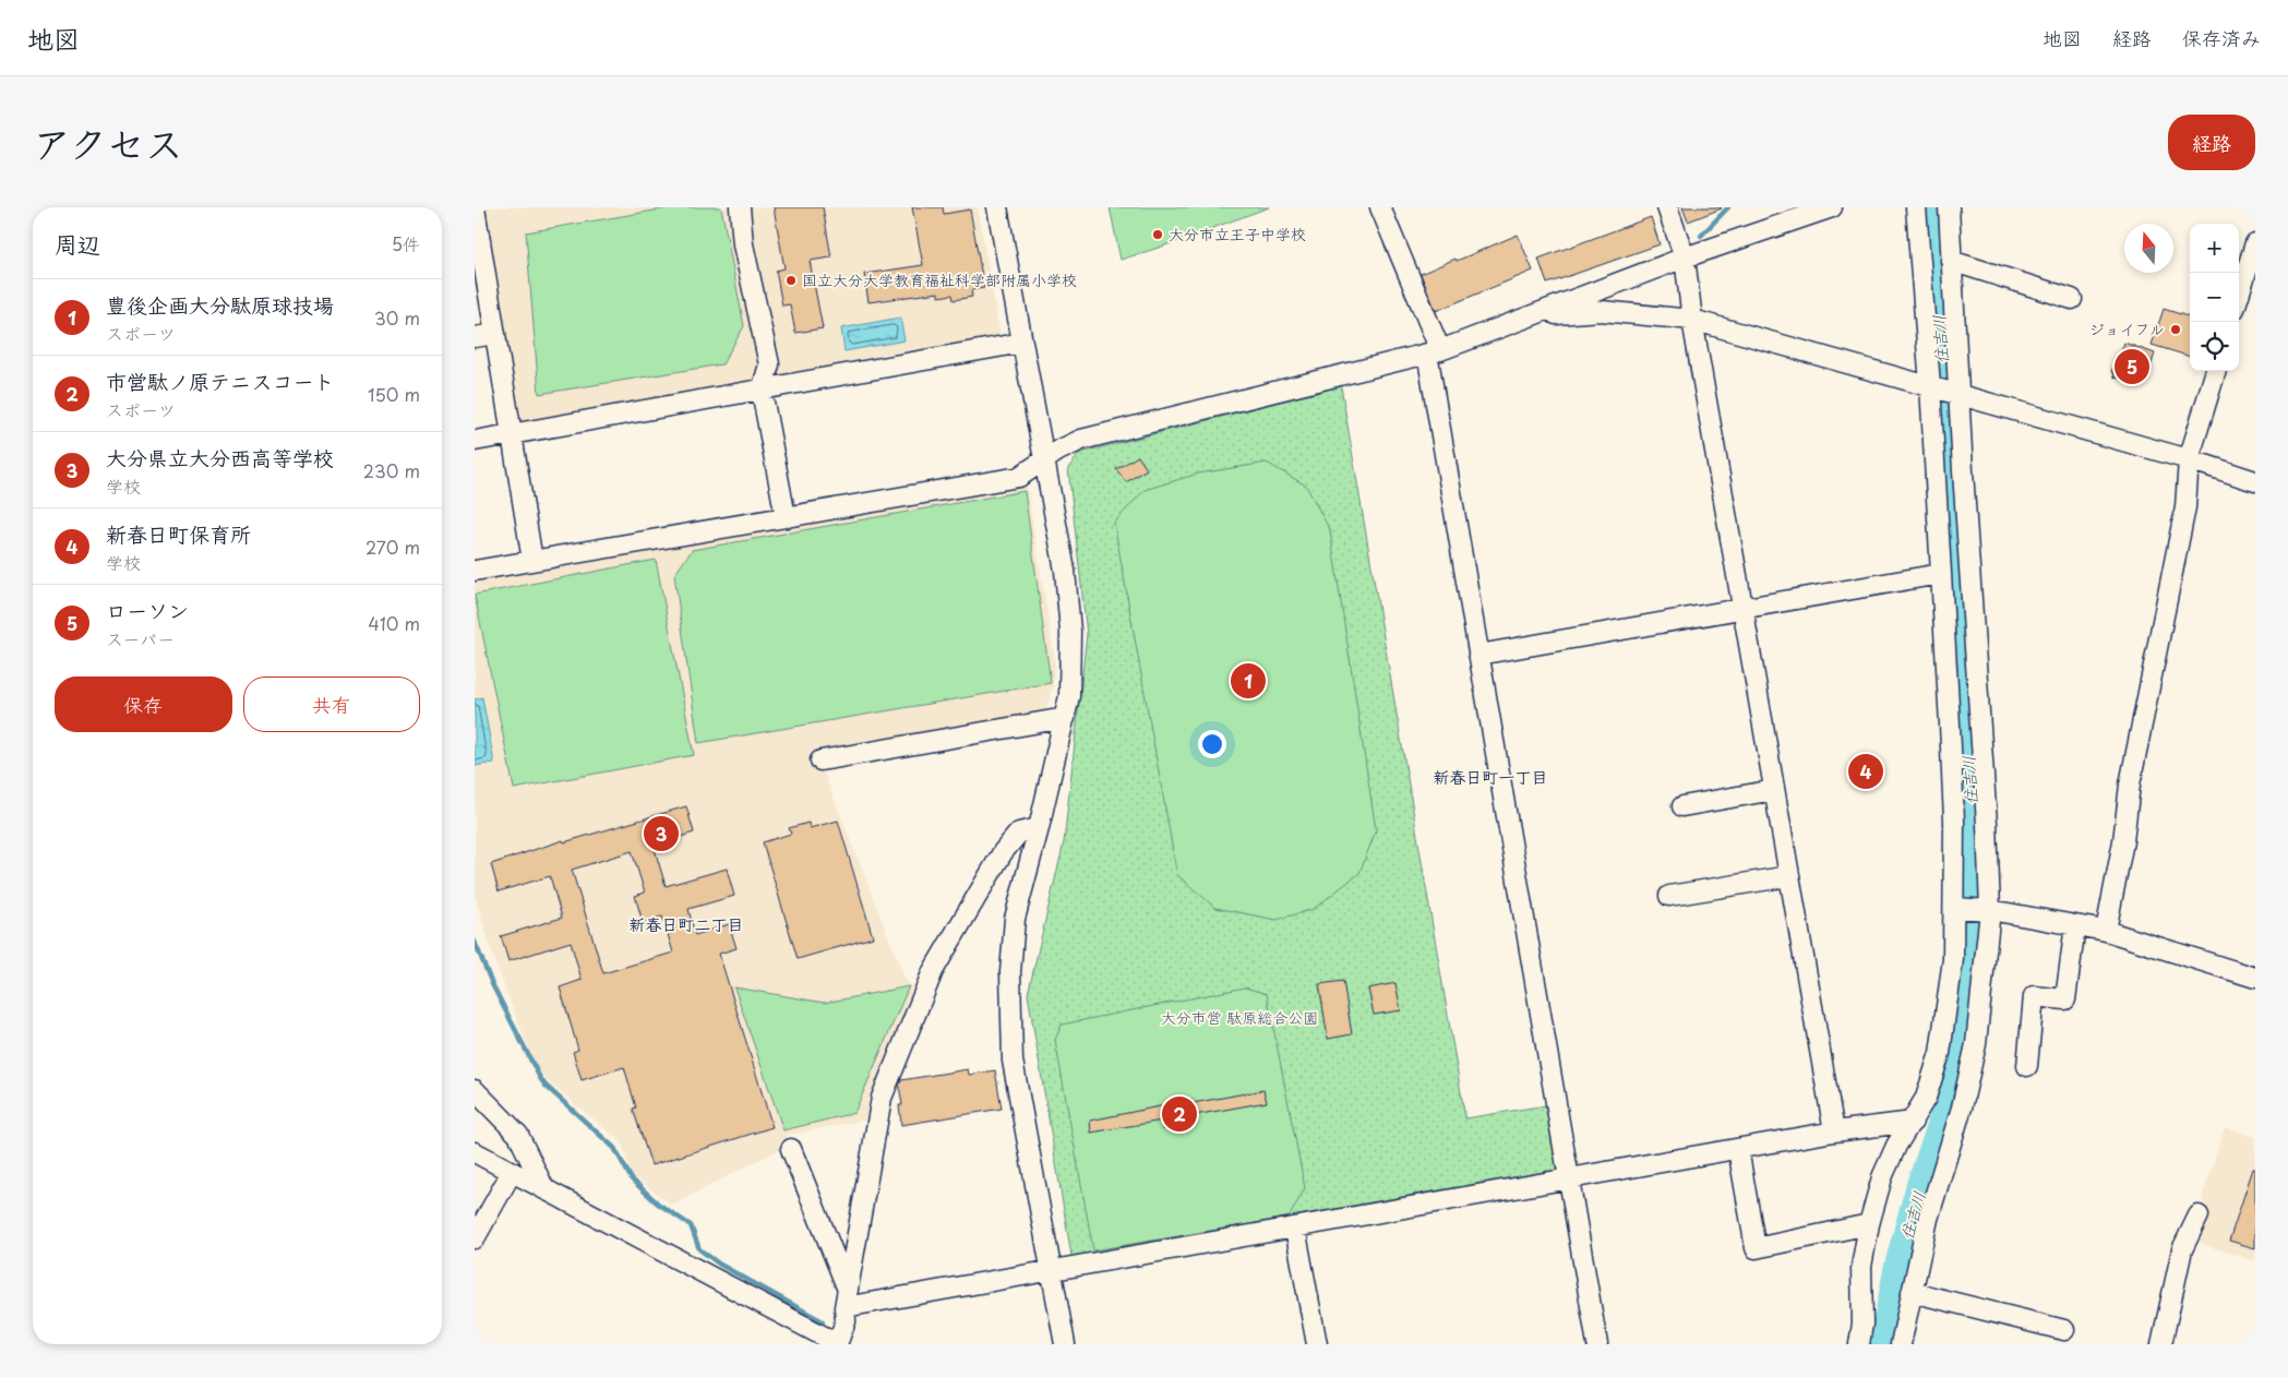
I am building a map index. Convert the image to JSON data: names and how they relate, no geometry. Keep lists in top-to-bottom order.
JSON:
{
  "districts": ["新春日町一丁目", "新春日町二丁目"],
  "water": ["住吉川"],
  "parks": ["大分市営 駄原総合公園"],
  "places": ["大分市立王子中学校", "国立大分大学教育福祉科学部附属小学校", "ジョイフル"],
  "north": "top",
  "page": {
    "header": "地図",
    "nav": ["地図", "経路", "保存済み"],
    "title": "アクセス",
    "buttons": [
      "経路",
      ["保存", "共有"]
    ],
    "heading": ["周辺", "5件"],
    "map_buttons": ["+", "−"],
    "list": [
      {
        "mark": "1",
        "name": "豊後企画大分駄原球技場",
        "note": "スポーツ",
        "value": "30 m"
      },
      {
        "mark": "2",
        "name": "市営駄ノ原テニスコート",
        "note": "スポーツ",
        "value": "150 m"
      },
      {
        "mark": "3",
        "name": "大分県立大分西高等学校",
        "note": "学校",
        "value": "230 m"
      },
      {
        "mark": "4",
        "name": "新春日町保育所",
        "note": "学校",
        "value": "270 m"
      },
      {
        "mark": "5",
        "name": "ローソン",
        "note": "スーパー",
        "value": "410 m"
      }
    ],
    "pins": [
      "5",
      "1",
      "4",
      "3",
      "2"
    ]
  }
}
